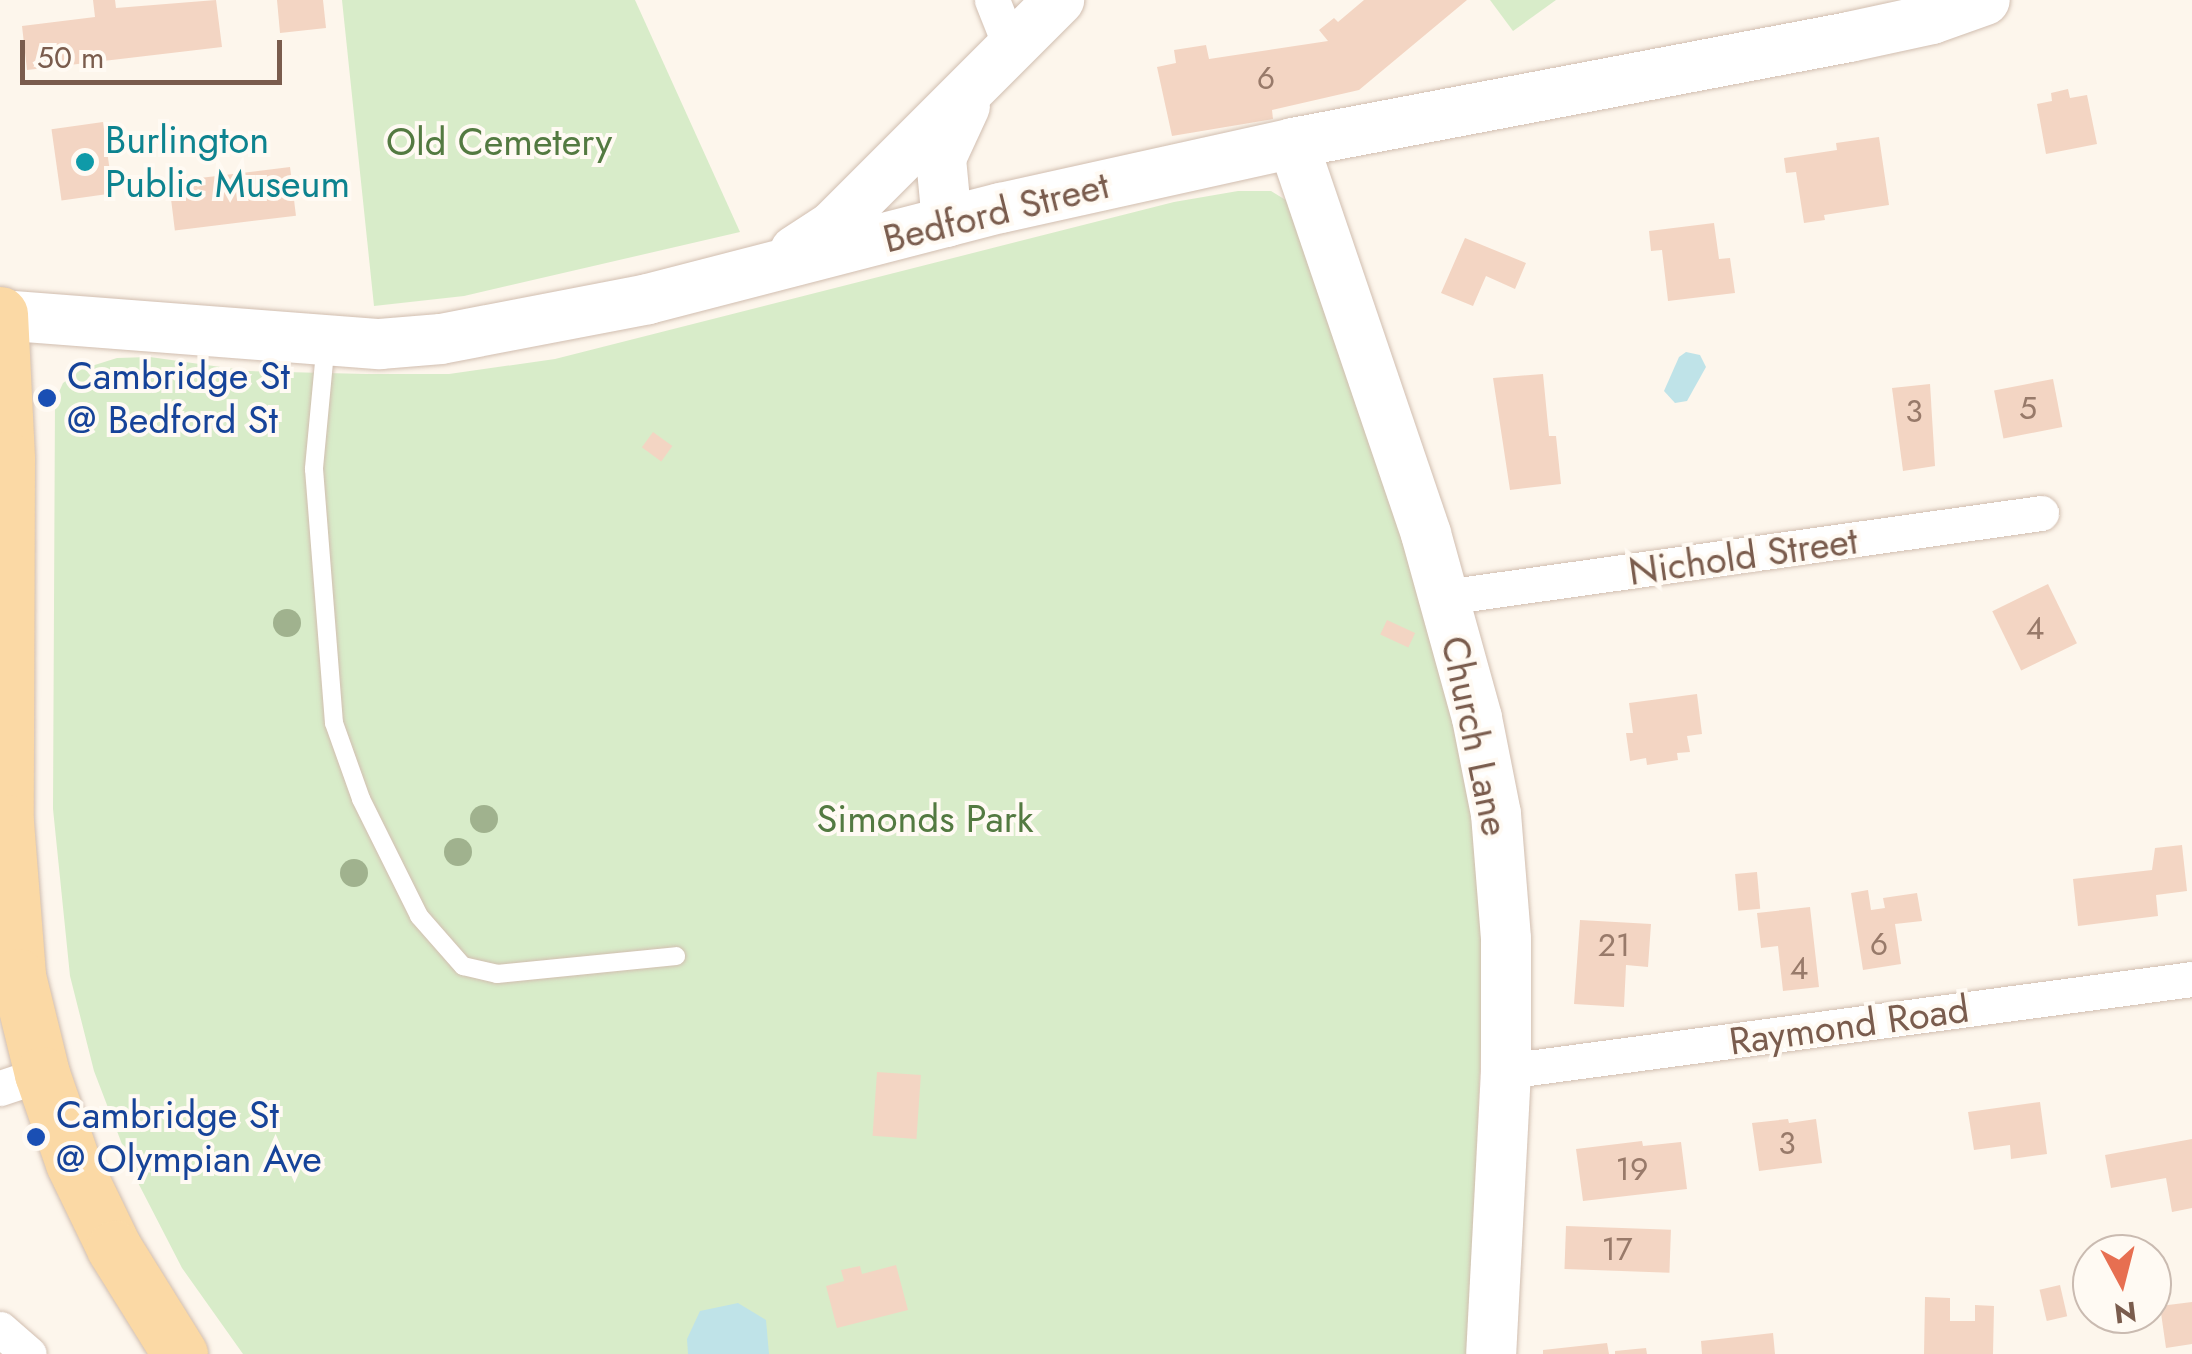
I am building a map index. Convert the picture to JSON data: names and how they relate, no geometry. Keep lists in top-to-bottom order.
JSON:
{
  "streets": {
    "main road": ["Bedford Street", "Church Lane"],
    "street": ["Nichold Street", "Raymond Road"]
  },
  "crossings": [
    ["Bedford Street", "Church Lane"],
    ["Nichold Street", "Church Lane"],
    ["Church Lane", "Raymond Road"]
  ],
  "parks": ["Old Cemetery", "Simonds Park"],
  "places": ["Burlington Public Museum", "Cambridge St @ Bedford St", "Cambridge St @ Olympian Ave"],
  "house_numbers": [
    "6",
    "5",
    "3",
    "4",
    "6",
    "21",
    "4",
    "3",
    "19",
    "17"
  ],
  "scale_bar": "50 m",
  "north": "bottom"
}
